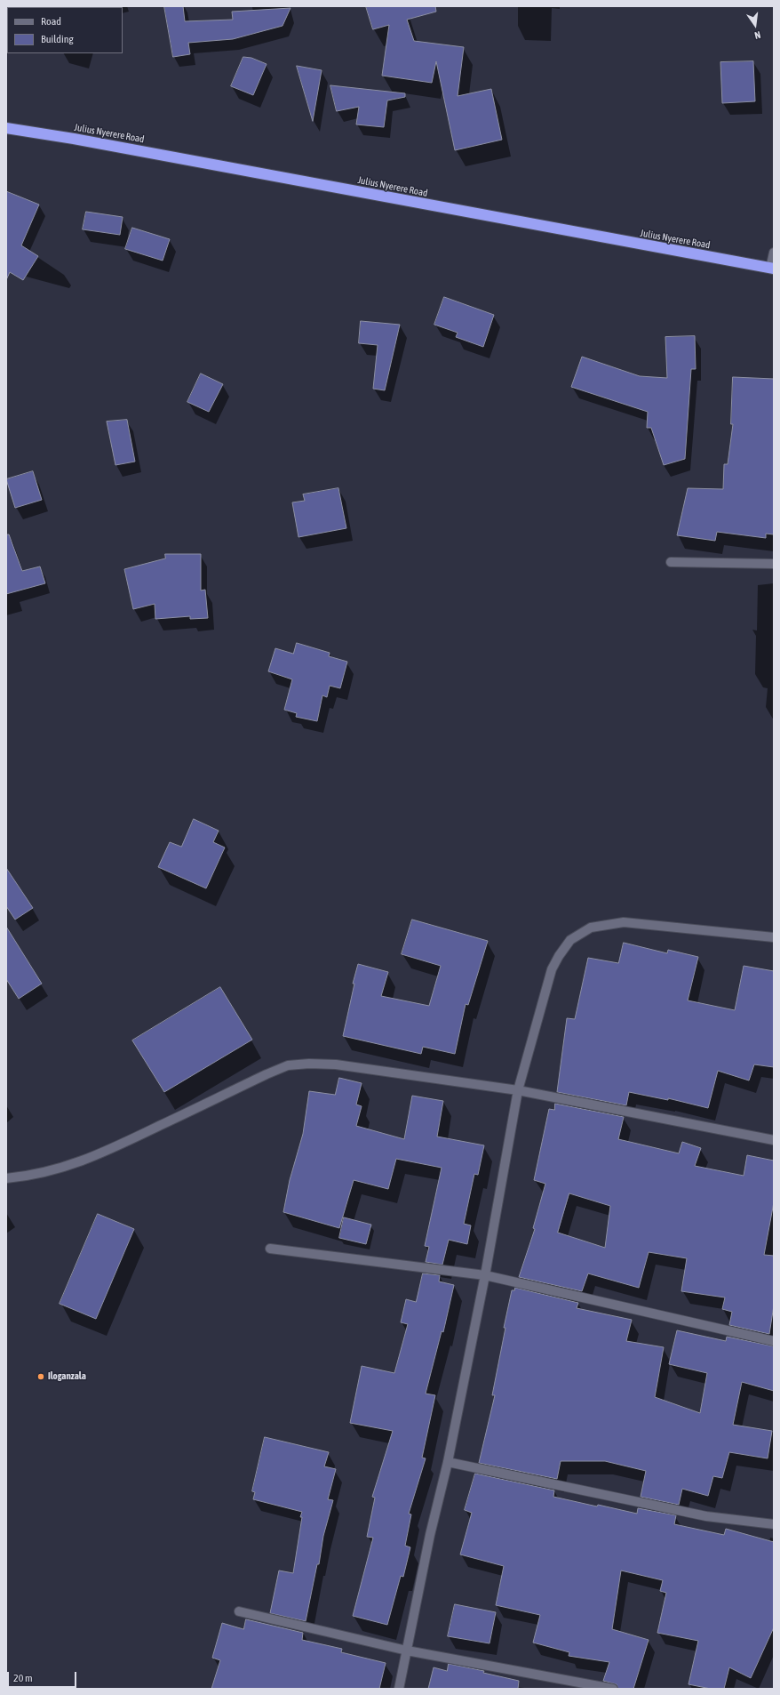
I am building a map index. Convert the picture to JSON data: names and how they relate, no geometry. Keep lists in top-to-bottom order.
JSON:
{
  "streets": {
    "highway": ["Julius Nyerere Road"]
  },
  "places": ["Iloganzala"],
  "legend": ["Road", "Building"],
  "scale_bar": "20 m",
  "north": "bottom"
}
